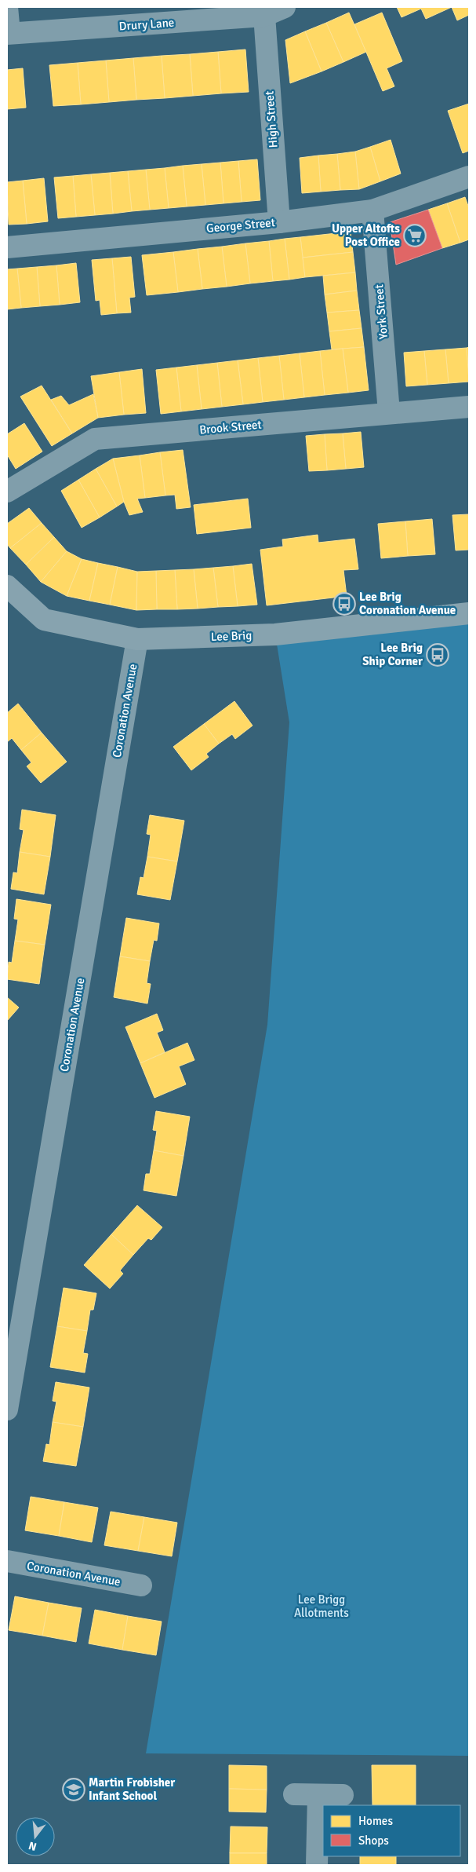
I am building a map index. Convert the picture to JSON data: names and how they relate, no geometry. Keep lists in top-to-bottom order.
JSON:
{
  "streets": {
    "street": [
      "Drury Lane",
      "High Street",
      "George Street",
      "York Street",
      "Brook Street",
      "Lee Brig",
      "Coronation Avenue"
    ]
  },
  "crossings": [
    ["Drury Lane", "High Street"],
    ["High Street", "George Street"],
    ["George Street", "York Street"],
    ["York Street", "Brook Street"],
    ["Lee Brig", "Coronation Avenue"]
  ],
  "parks": ["Lee Brigg Allotments"],
  "places": {
    "supermarket": ["Upper Altofts Post Office"],
    "bus stop": ["Lee Brig Coronation Avenue", "Lee Brig Ship Corner"],
    "school or university": ["Martin Frobisher Infant School"]
  },
  "legend": ["Homes", "Shops"],
  "north": "bottom"
}
